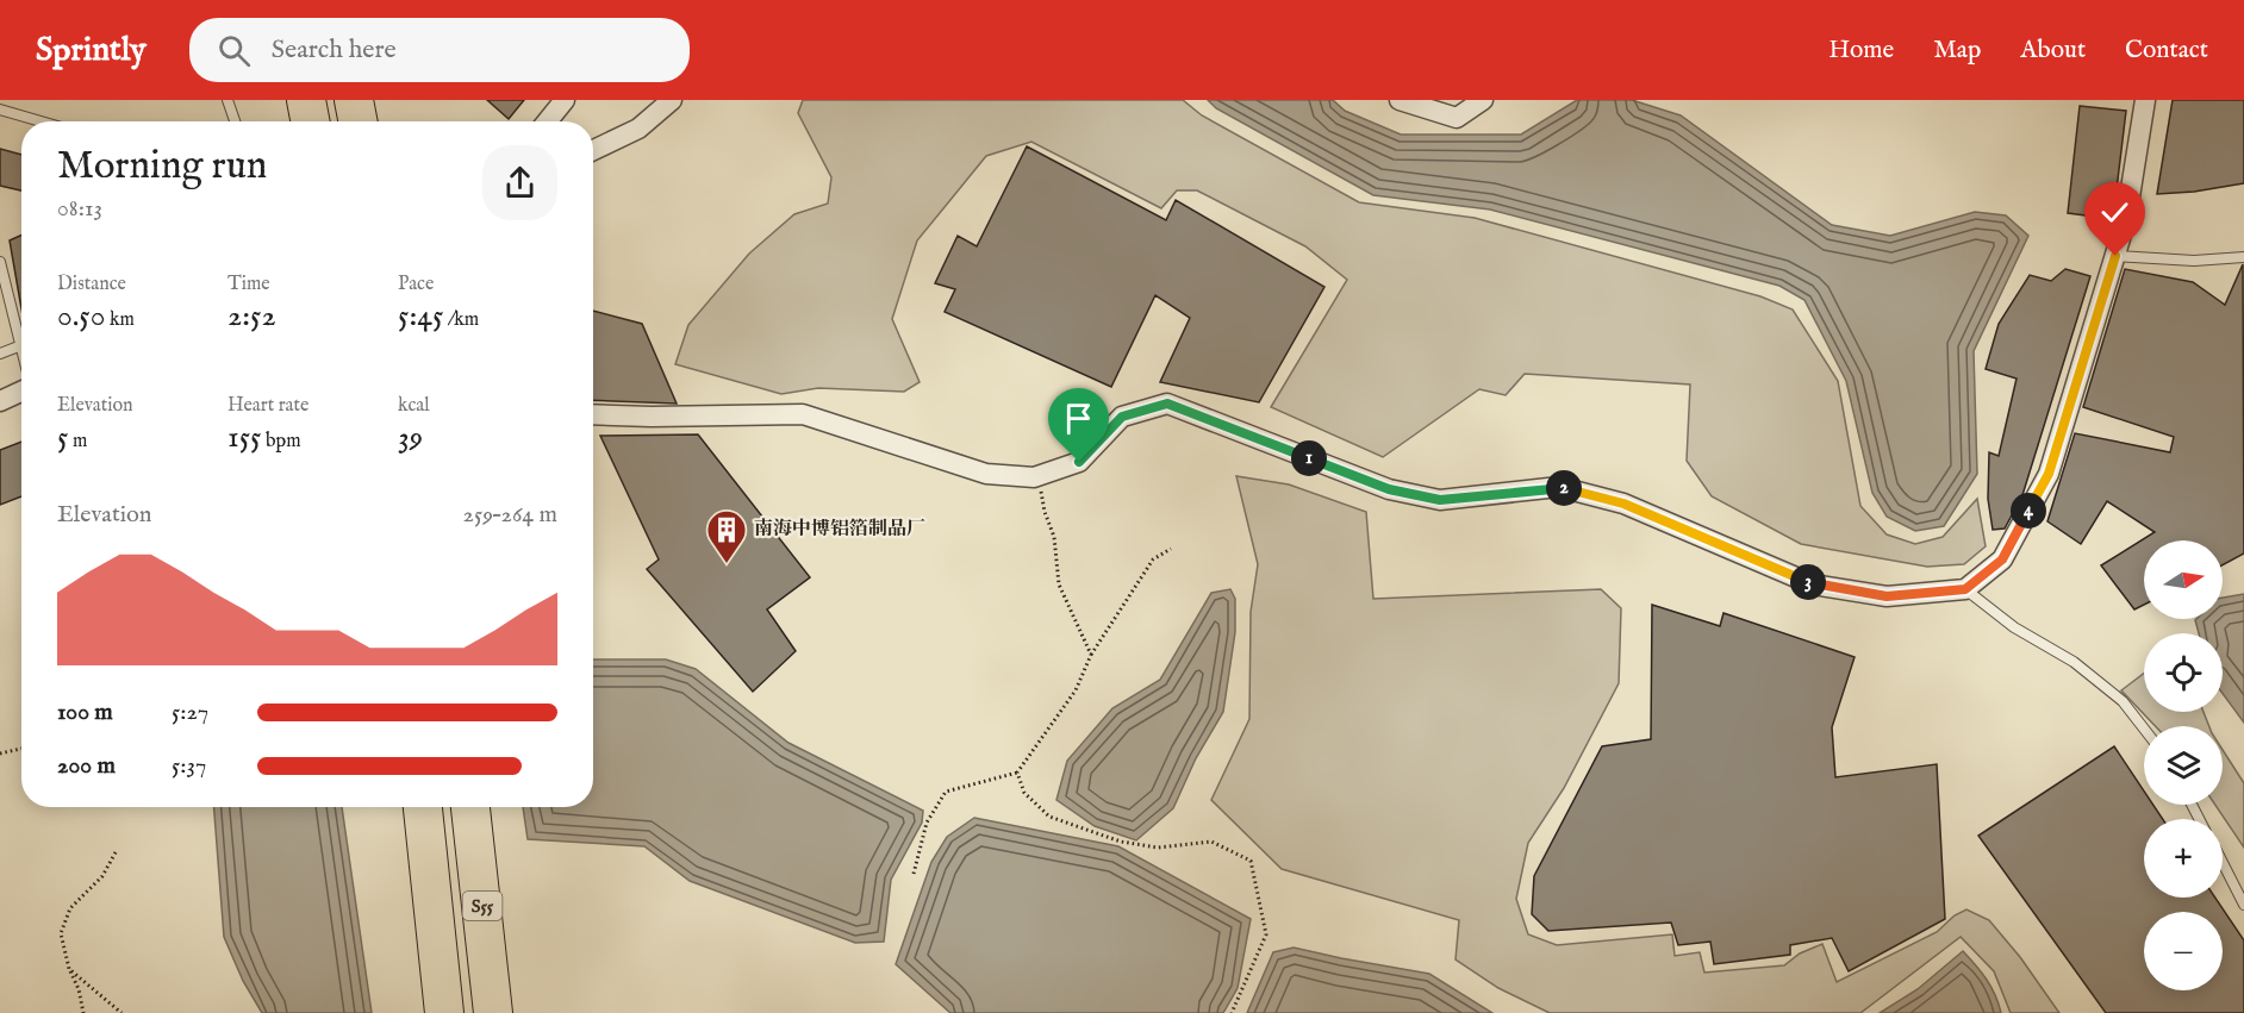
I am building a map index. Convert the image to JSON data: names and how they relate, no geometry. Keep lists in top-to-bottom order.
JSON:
{
  "streets": {
    "highway": ["S55"]
  },
  "places": {
    "building": ["南海中博铝箔制品厂"]
  },
  "north": "right",
  "page": {
    "header": "Sprintly",
    "search": "Search here",
    "nav": [
      "Home",
      "Map",
      "About",
      "Contact"
    ],
    "heading": ["Morning run", "08:13"],
    "stats": [
      ["Distance", "0.50 km"],
      ["Time", "2:52"],
      ["Pace", "5:45 /km"],
      ["Elevation", "5 m"],
      ["Heart rate", "155 bpm"],
      ["kcal", "39"]
    ],
    "pins": [
      "1",
      "2",
      "4",
      "3"
    ],
    "chart": ["Elevation", "259–264 m"],
    "map_buttons": ["+", "−"],
    "list": [
      {
        "name": "100 m",
        "note": "5:27"
      },
      {
        "name": "200 m",
        "note": "5:37"
      }
    ]
  }
}
